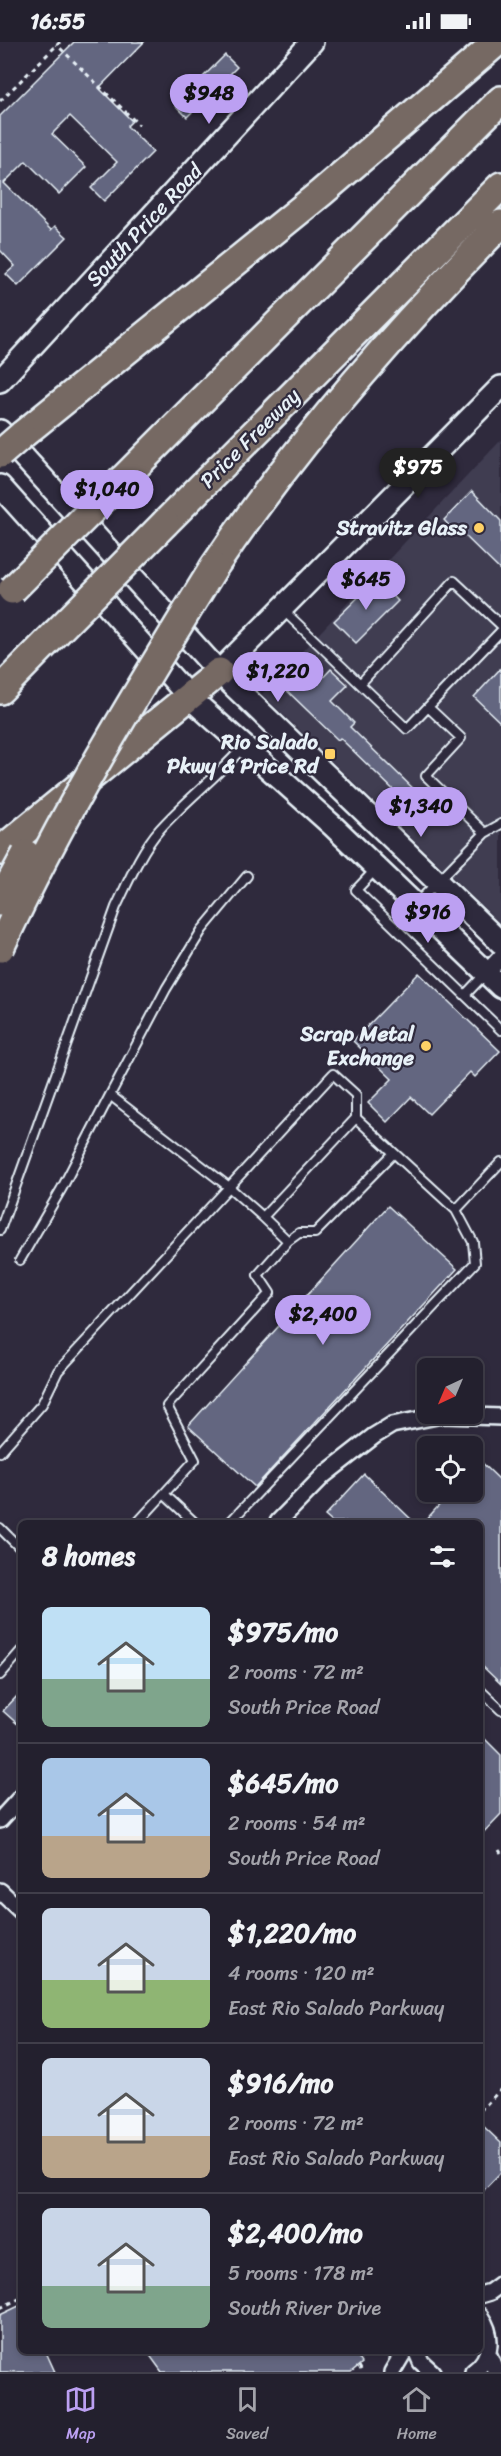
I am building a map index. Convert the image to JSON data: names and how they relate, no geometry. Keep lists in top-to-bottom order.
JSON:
{
  "streets": {
    "highway": ["Price Freeway"],
    "main road": ["South Price Road"]
  },
  "places": {
    "other": ["Stravitz Glass", "Scrap Metal Exchange"],
    "transit": ["Rio Salado Pkwy & Price Rd"]
  },
  "north": "bottom left",
  "page": {
    "status": "16:55",
    "price": [
      "$948",
      "$975",
      "$1,040",
      "$645",
      "$1,220",
      "$1,340",
      "$916",
      "$2,400"
    ],
    "heading": "8 homes",
    "list": [
      {
        "name": "$975/mo",
        "note": "2 rooms · 72 m² · South Price Road"
      },
      {
        "name": "$645/mo",
        "note": "2 rooms · 54 m² · South Price Road"
      },
      {
        "name": "$1,220/mo",
        "note": "4 rooms · 120 m² · East Rio Salado Parkway"
      },
      {
        "name": "$916/mo",
        "note": "2 rooms · 72 m² · East Rio Salado Parkway"
      },
      {
        "name": "$2,400/mo",
        "note": "5 rooms · 178 m² · South River Drive"
      }
    ],
    "tabs": ["Map", "Saved", "Home"]
  }
}
